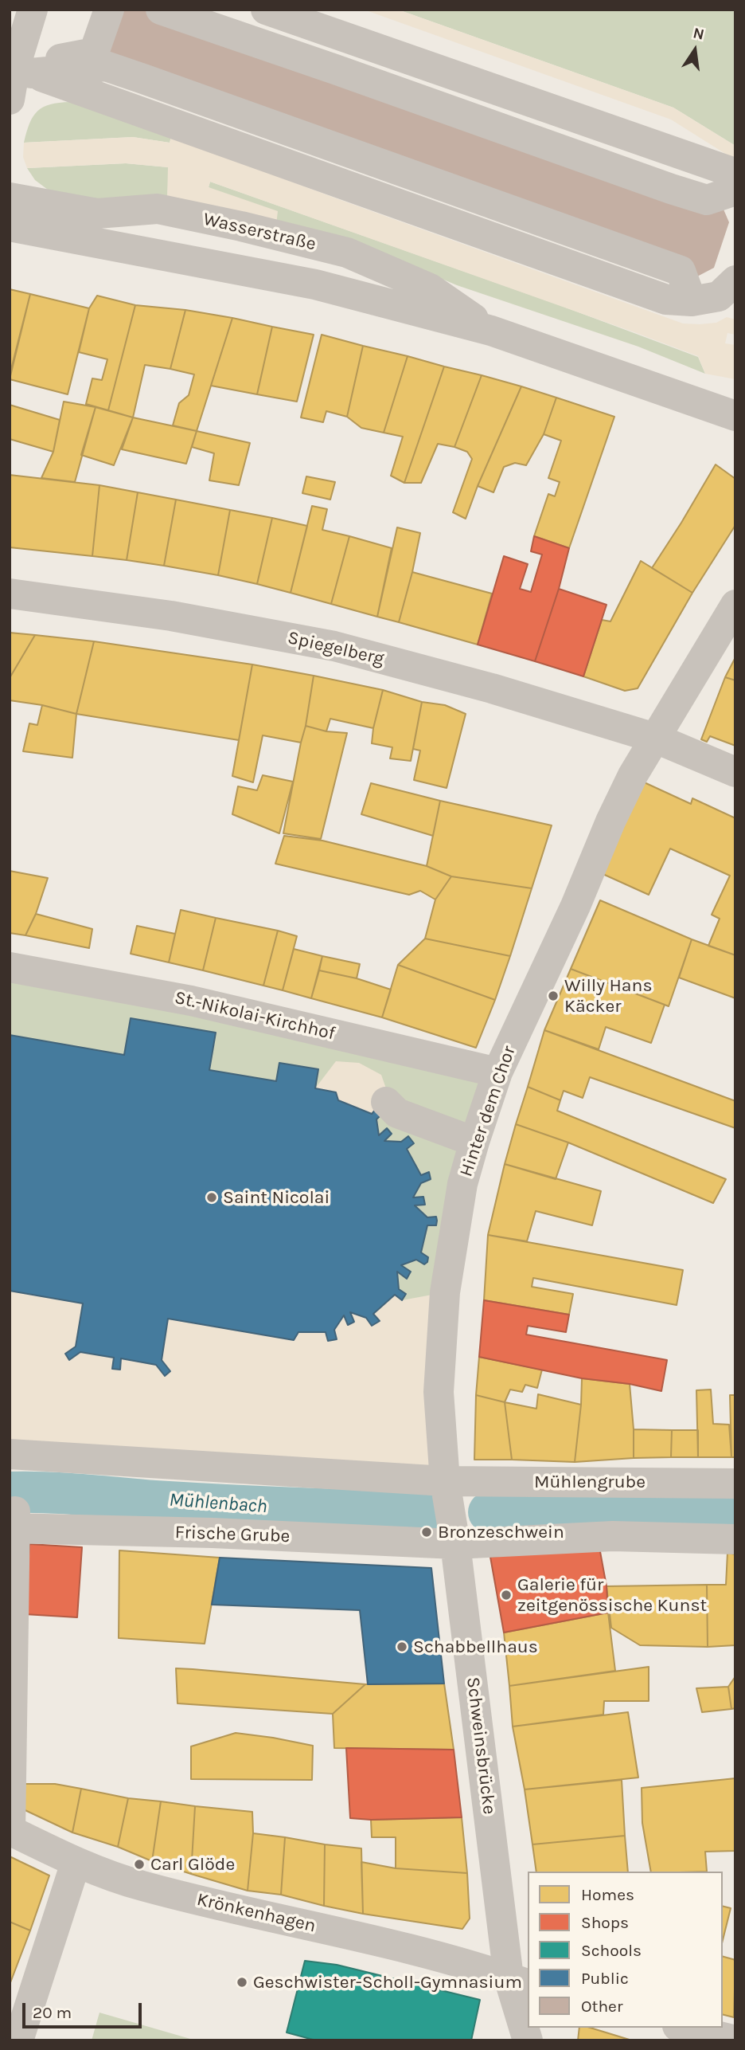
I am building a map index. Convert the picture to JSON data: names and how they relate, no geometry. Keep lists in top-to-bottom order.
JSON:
{
  "streets": {
    "street": [
      "Wasserstraße",
      "Spiegelberg",
      "St.-Nikolai-Kirchhof",
      "Hinter dem Chor",
      "Mühlengrube",
      "Frische Grube",
      "Schweinsbrücke",
      "Krönkenhagen"
    ]
  },
  "crossings": [
    ["Spiegelberg", "Hinter dem Chor"],
    ["St.-Nikolai-Kirchhof", "Hinter dem Chor"],
    ["Hinter dem Chor", "Mühlengrube"],
    ["Hinter dem Chor", "Schweinsbrücke"],
    ["Mühlengrube", "Schweinsbrücke"],
    ["Frische Grube", "Schweinsbrücke"],
    ["Schweinsbrücke", "Krönkenhagen"]
  ],
  "water": ["Mühlenbach"],
  "places": [
    "Willy Hans Käcker",
    "Saint Nicolai",
    "Bronzeschwein",
    "Galerie für zeitgenössische Kunst",
    "Schabbellhaus",
    "Carl Glöde",
    "Geschwister-Scholl-Gymnasium"
  ],
  "legend": [
    "Homes",
    "Shops",
    "Schools",
    "Public",
    "Other"
  ],
  "scale_bar": "20 m",
  "north": "top"
}
